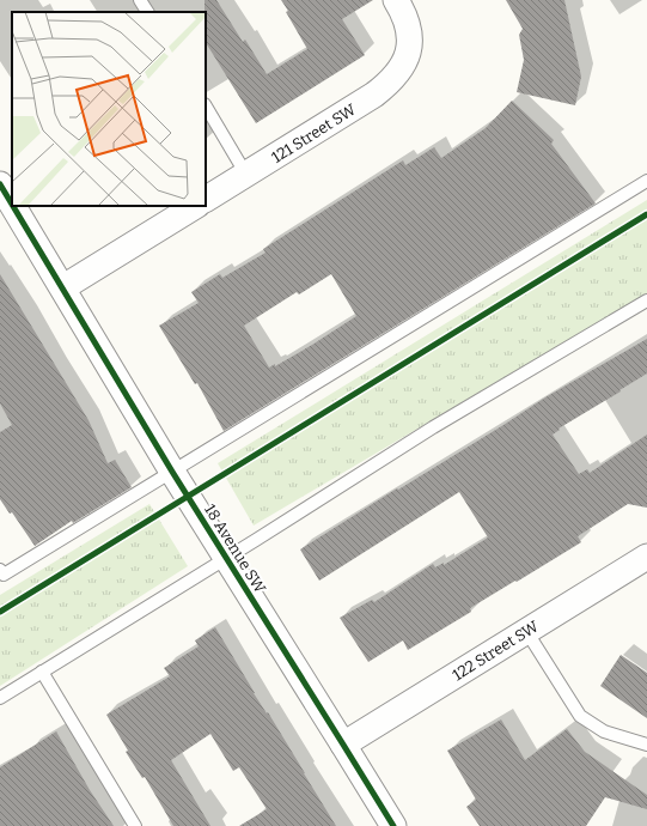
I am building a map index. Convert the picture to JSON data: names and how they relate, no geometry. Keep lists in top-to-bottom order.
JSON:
{
  "streets": {
    "street": ["121 Street SW", "18 Avenue SW", "122 Street SW"]
  },
  "crossings": [
    ["18 Avenue SW", "122 Street SW"]
  ]
}
